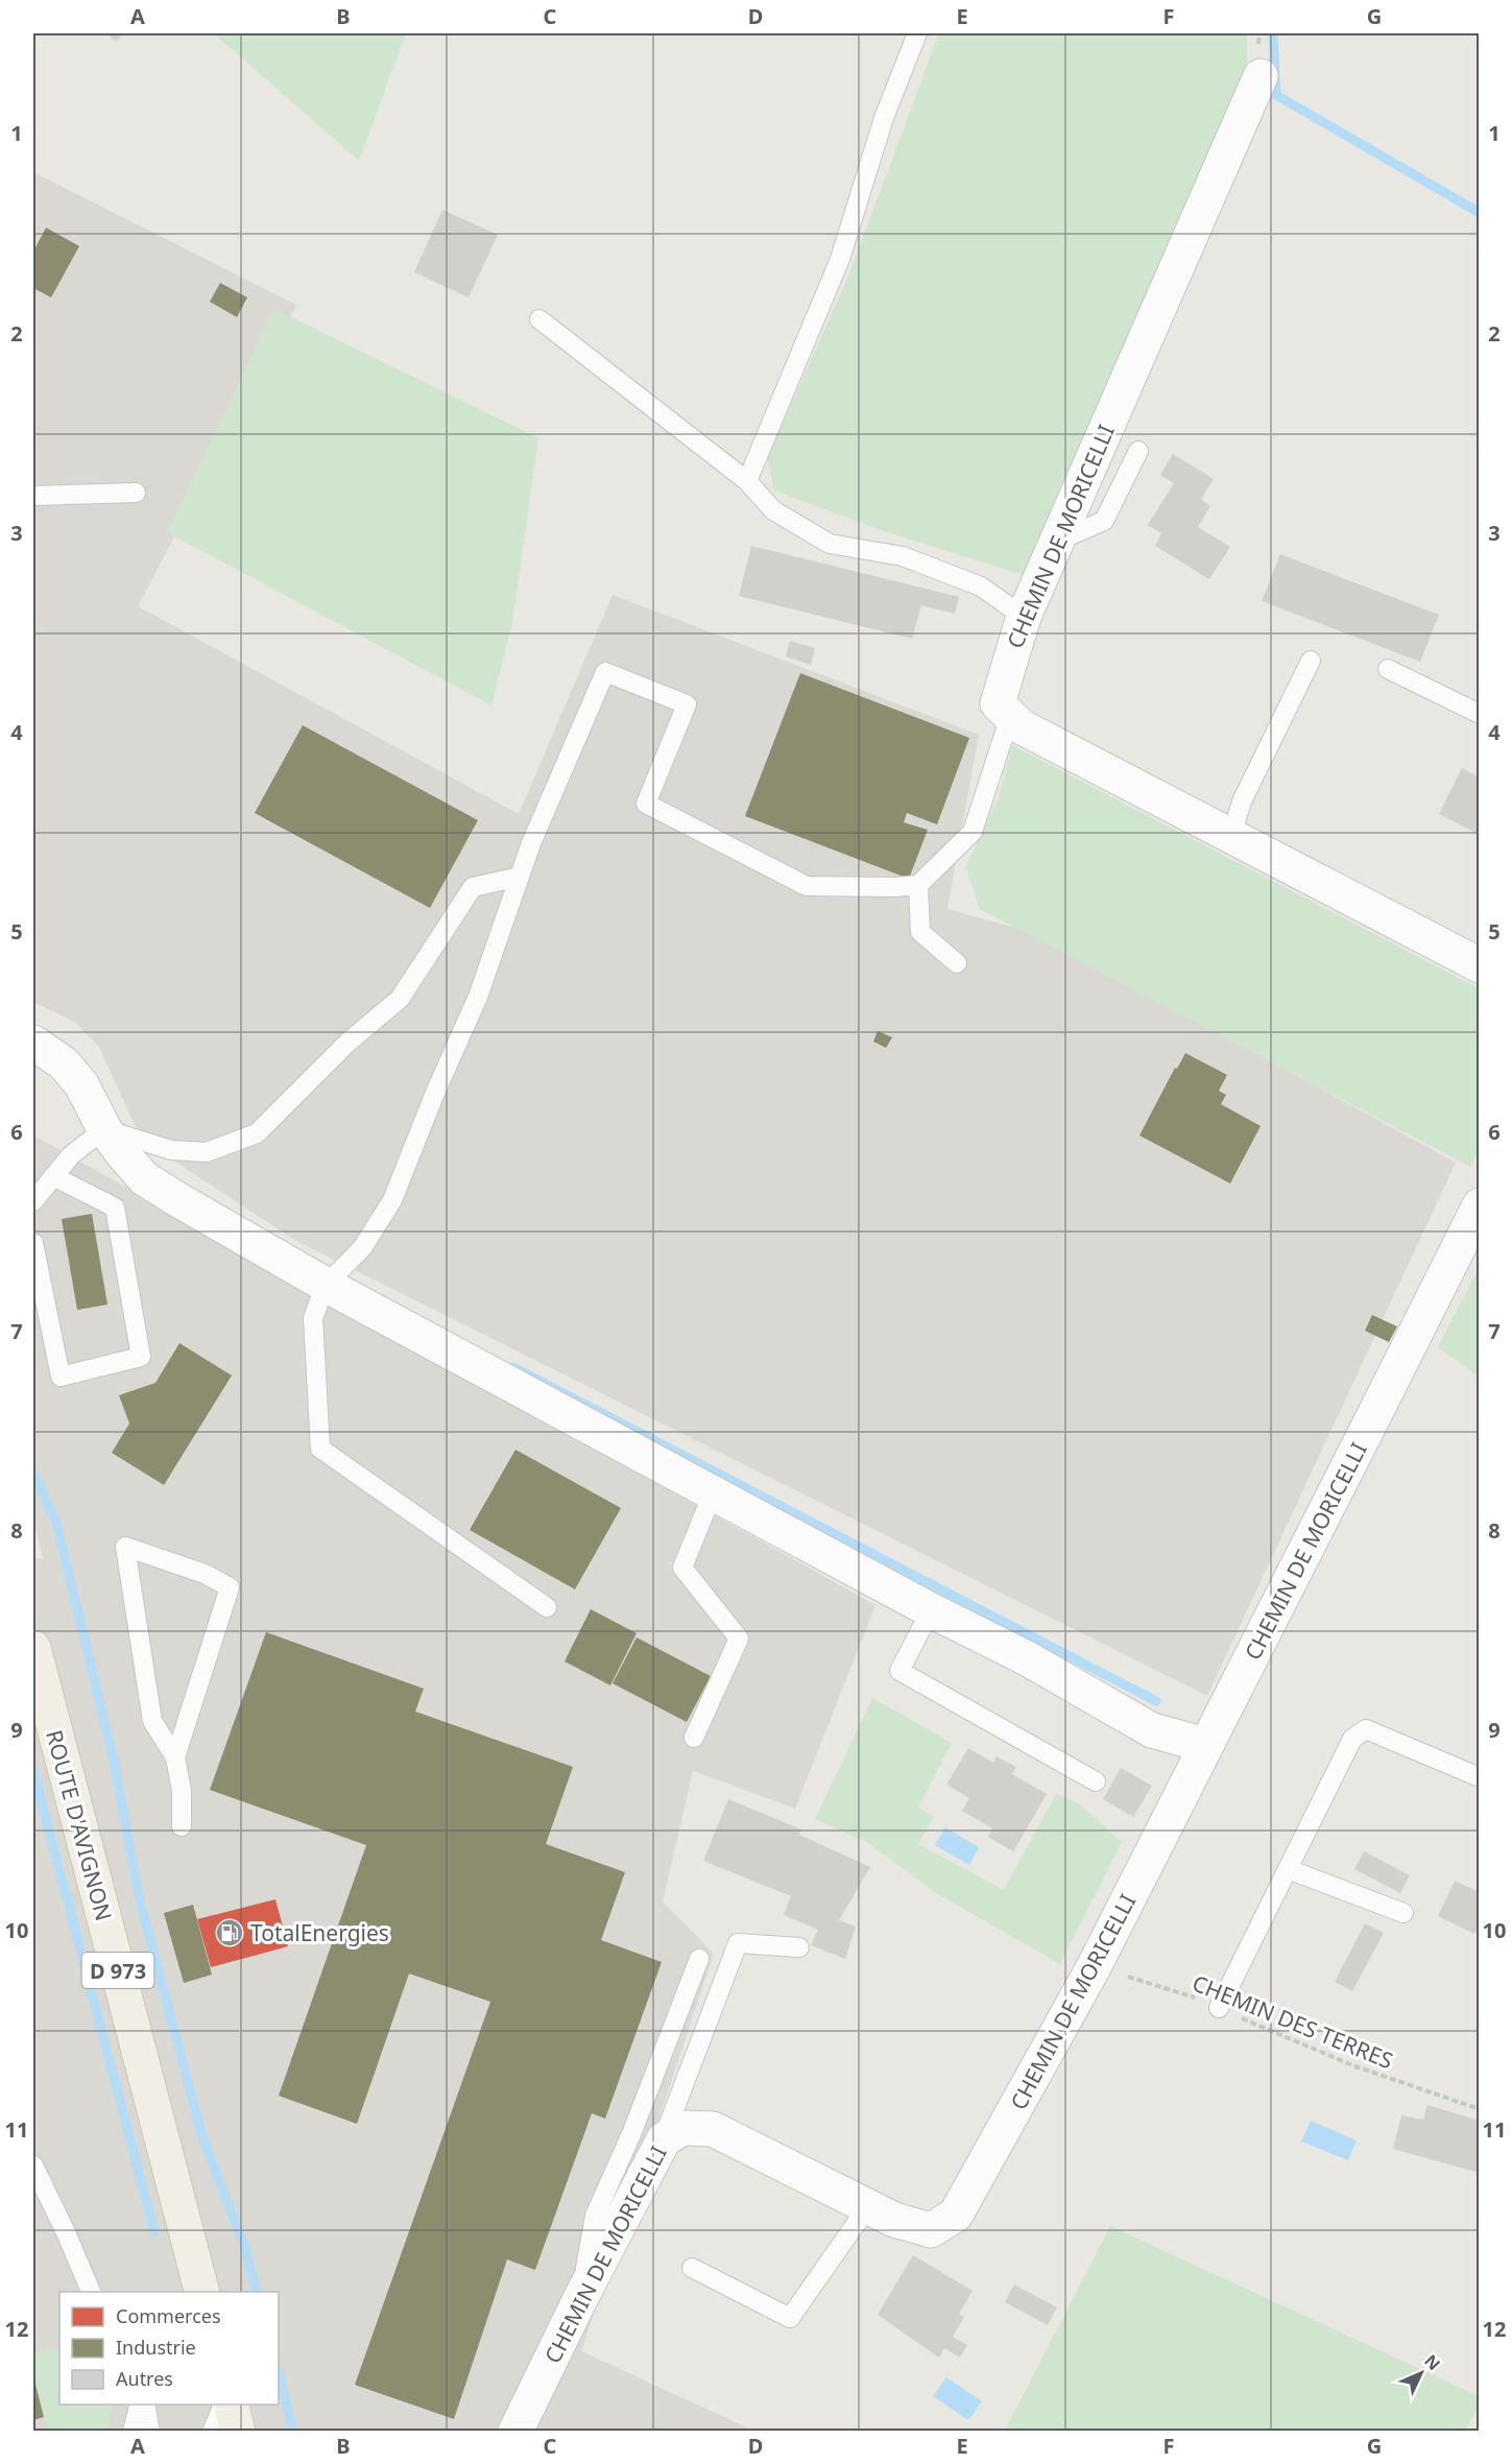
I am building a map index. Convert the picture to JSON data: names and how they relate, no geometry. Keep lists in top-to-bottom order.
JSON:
{
  "streets": {
    "main road": ["ROUTE D'AVIGNON", "D 973"],
    "street": ["CHEMIN DE MORICELLI"],
    "path": ["CHEMIN DES TERRES"]
  },
  "crossings": [
    ["CHEMIN DE MORICELLI", "CHEMIN DES TERRES"]
  ],
  "places": {
    "fuel station": ["TotalEnergies"]
  },
  "legend": ["Commerces", "Industrie", "Autres"],
  "north": "top right",
  "grid": {
    "columns": [
      "A",
      "B",
      "C",
      "D",
      "E",
      "F",
      "G"
    ],
    "rows": [
      "1",
      "2",
      "3",
      "4",
      "5",
      "6",
      "7",
      "8",
      "9",
      "10",
      "11",
      "12"
    ]
  }
}
